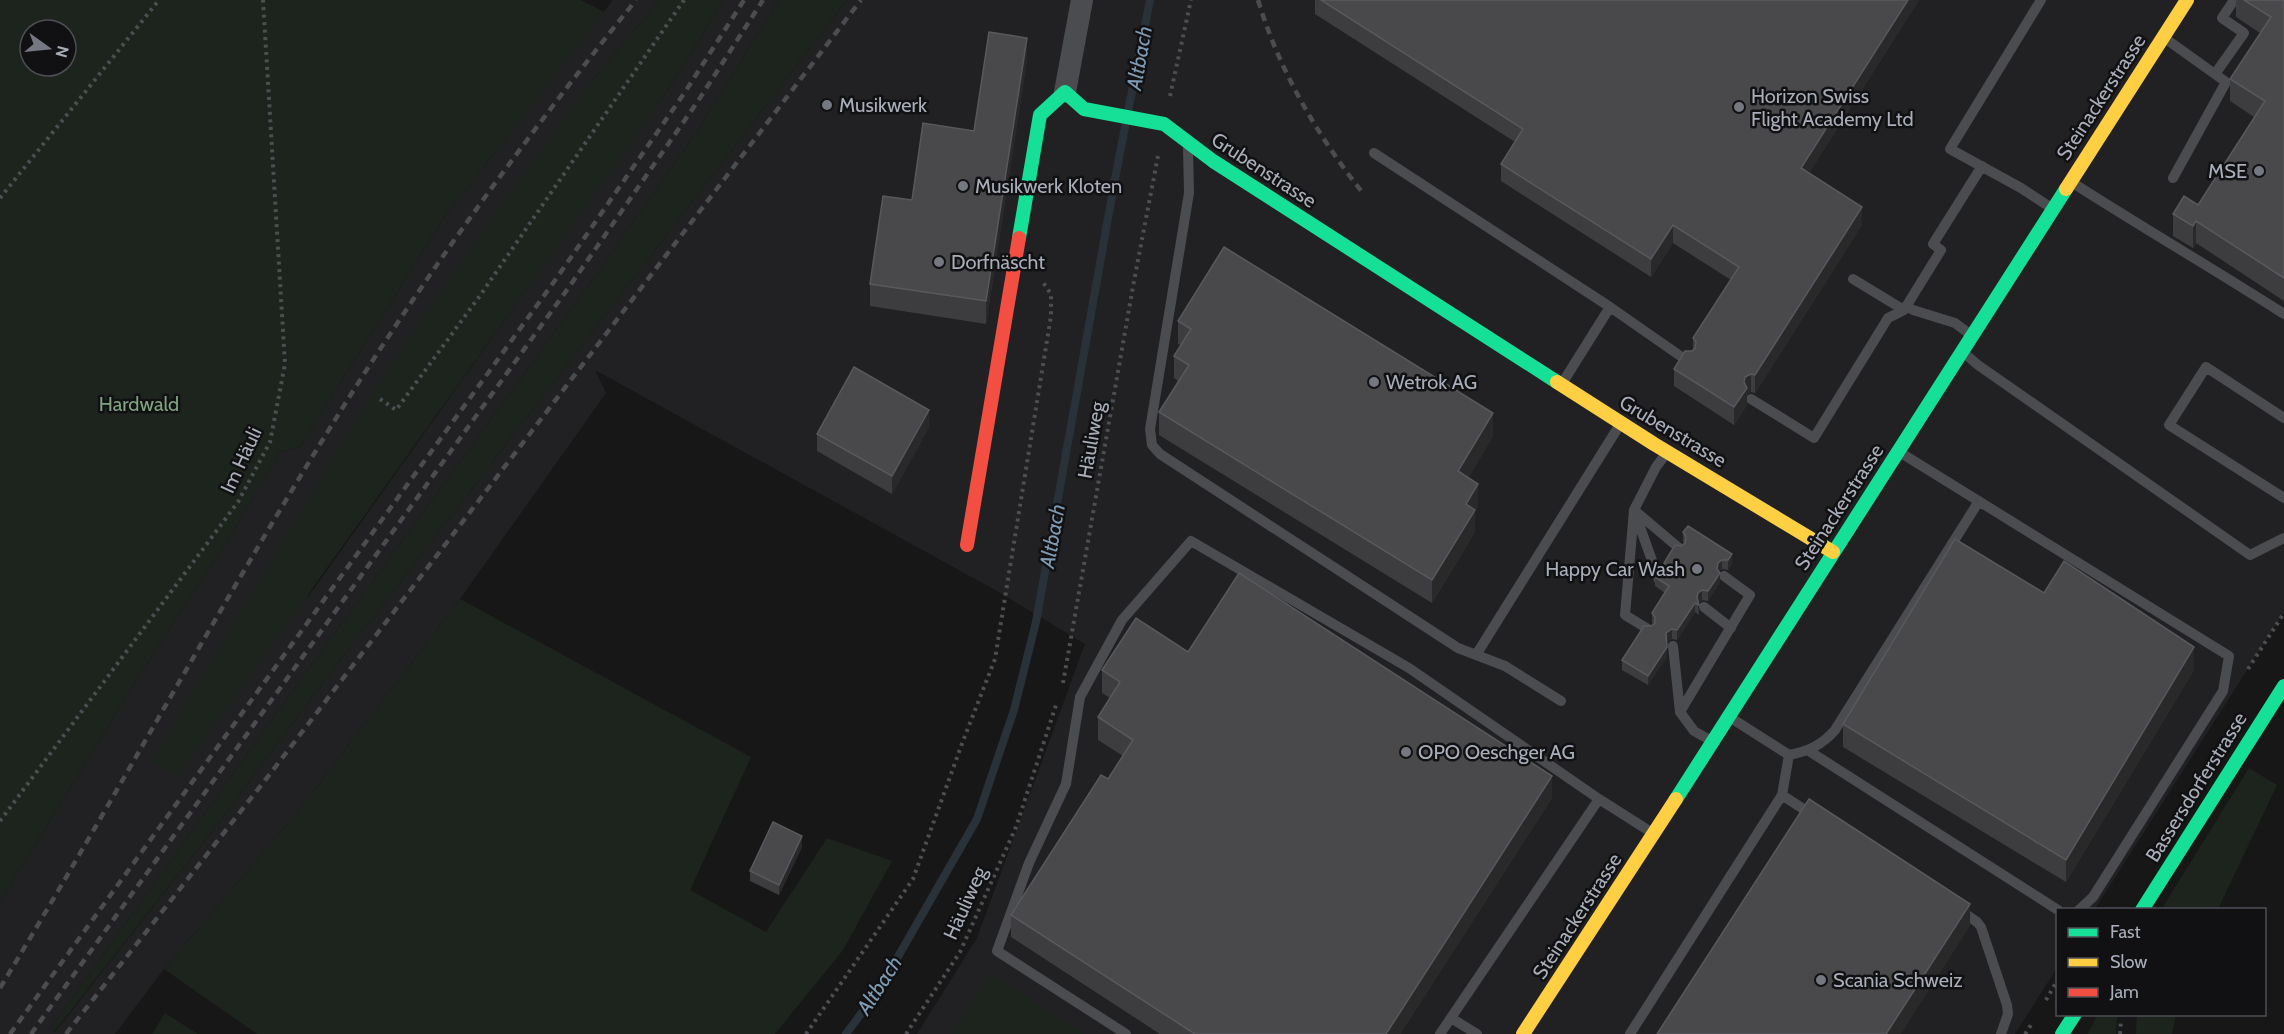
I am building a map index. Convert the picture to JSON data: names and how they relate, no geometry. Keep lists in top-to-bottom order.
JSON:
{
  "streets": {
    "street": ["Steinackerstrasse", "Grubenstrasse", "Bassersdorferstrasse"],
    "path": ["Häuliweg", "Im Häuli"]
  },
  "crossings": [
    ["Steinackerstrasse", "Grubenstrasse"],
    ["Grubenstrasse", "Häuliweg"]
  ],
  "water": ["Altbach"],
  "parks": ["Hardwald"],
  "places": [
    "Musikwerk",
    "Horizon Swiss Flight Academy Ltd",
    "MSE",
    "Musikwerk Kloten",
    "Dorfnäscht",
    "Wetrok AG",
    "Happy Car Wash",
    "OPO Oeschger AG",
    "Scania Schweiz"
  ],
  "legend": ["Fast", "Slow", "Jam"],
  "north": "right"
}
